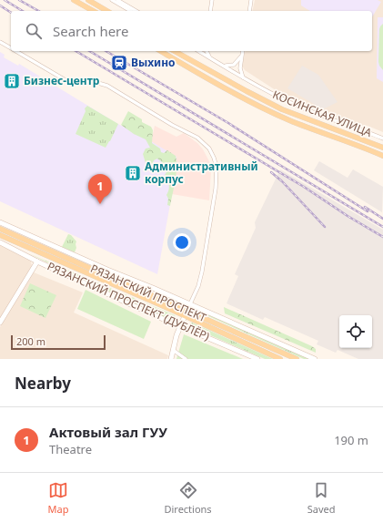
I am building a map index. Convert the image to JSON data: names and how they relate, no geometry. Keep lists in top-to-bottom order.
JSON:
{
  "streets": {
    "main road": ["РЯЗАНСКИЙ ПРОСПЕКТ"],
    "street": ["КОСИНСКАЯ УЛИЦА", "РЯЗАНСКИЙ ПРОСПЕКТ (ДУБЛЁР)"]
  },
  "places": {
    "station": ["Выхино"],
    "building": ["Бизнес-центр", "Административный корпус"]
  },
  "scale_bar": "200 m",
  "page": {
    "search": "Search here",
    "pins": "1",
    "scale": "200 m",
    "heading": "Nearby",
    "list": [
      {
        "mark": "1",
        "name": "Актовый зал ГУУ",
        "note": "Theatre",
        "value": "190 m"
      }
    ],
    "nav": ["Map", "Directions", "Saved"]
  }
}
